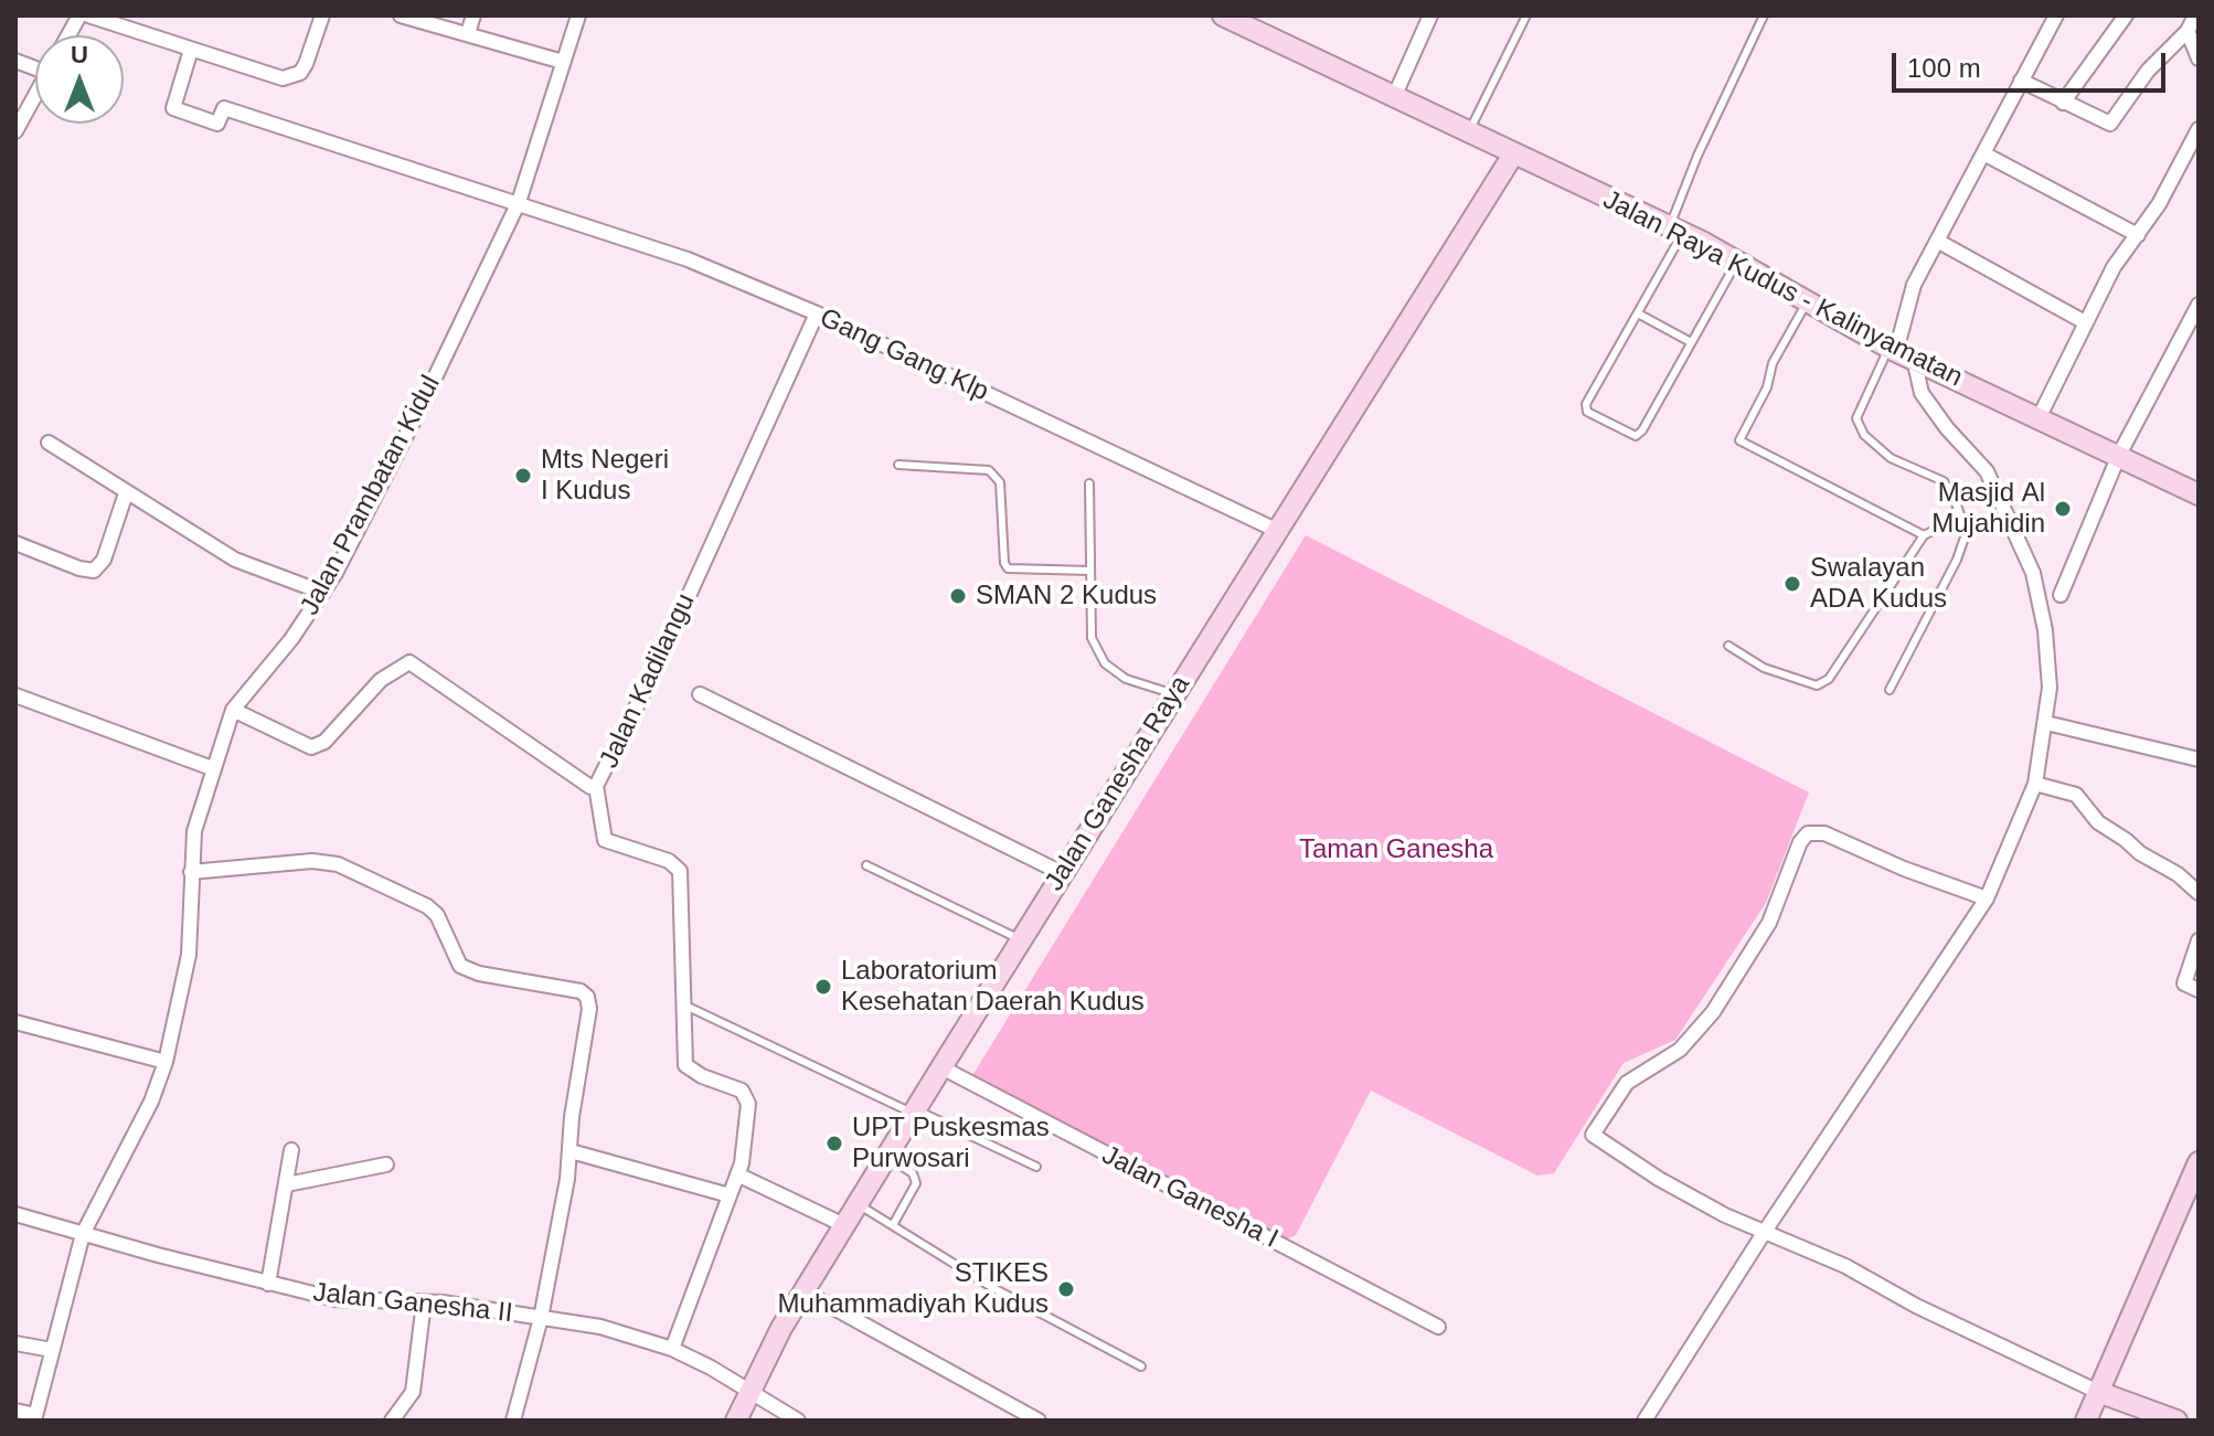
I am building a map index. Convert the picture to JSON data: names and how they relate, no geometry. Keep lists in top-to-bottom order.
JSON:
{
  "streets": {
    "street": [
      "Jalan Raya Kudus - Kalinyamatan",
      "Gang Gang Klp",
      "Jalan Prambatan Kidul",
      "Jalan Kadilangu",
      "Jalan Ganesha Raya",
      "Jalan Ganesha I",
      "Jalan Ganesha II"
    ]
  },
  "crossings": [
    ["Jalan Raya Kudus - Kalinyamatan", "Jalan Ganesha Raya"],
    ["Gang Gang Klp", "Jalan Prambatan Kidul"],
    ["Gang Gang Klp", "Jalan Kadilangu"],
    ["Gang Gang Klp", "Jalan Ganesha Raya"],
    ["Jalan Prambatan Kidul", "Jalan Kadilangu"],
    ["Jalan Prambatan Kidul", "Jalan Ganesha II"],
    ["Jalan Ganesha Raya", "Jalan Ganesha I"],
    ["Jalan Ganesha Raya", "Jalan Ganesha II"]
  ],
  "parks": ["Taman Ganesha"],
  "places": [
    "Mts Negeri I Kudus",
    "Masjid Al Mujahidin",
    "Swalayan ADA Kudus",
    "SMAN 2 Kudus",
    "Laboratorium Kesehatan Daerah Kudus",
    "UPT Puskesmas Purwosari",
    "STIKES Muhammadiyah Kudus"
  ],
  "scale_bar": "100 m",
  "north": "top"
}
